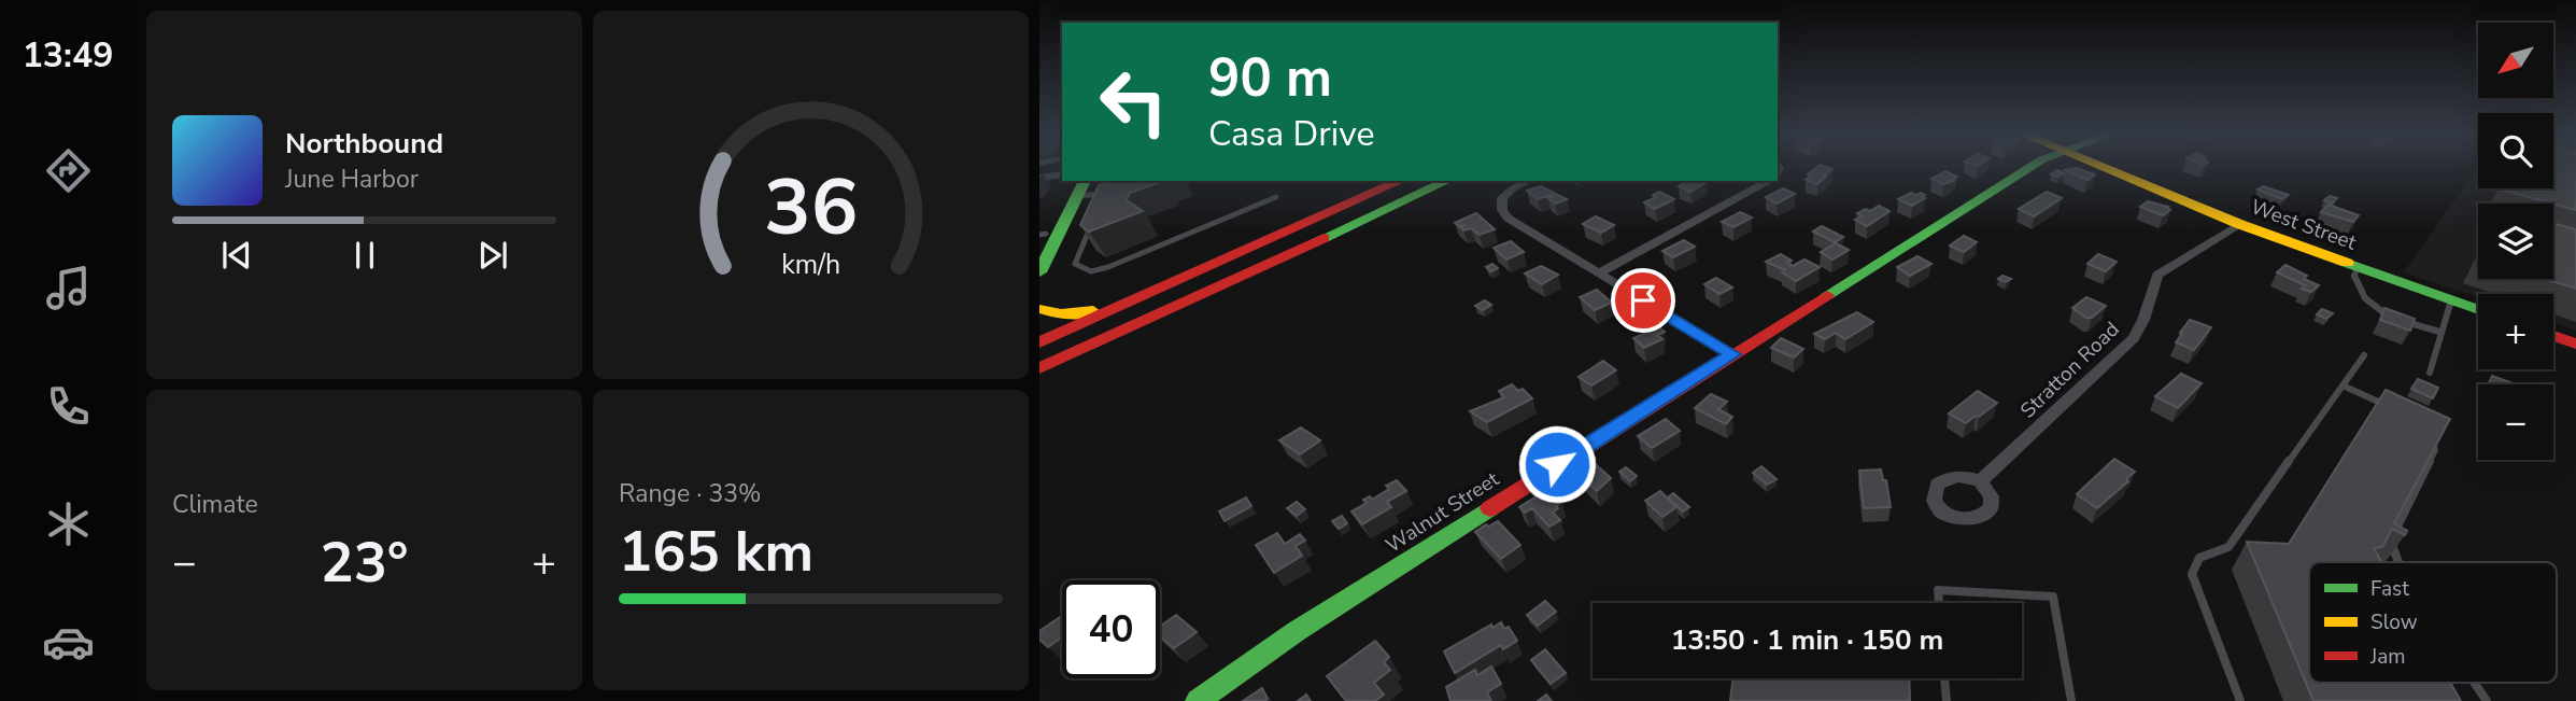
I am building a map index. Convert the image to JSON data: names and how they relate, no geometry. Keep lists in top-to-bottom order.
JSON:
{
  "streets": {
    "main road": ["West Street", "Walnut Street"],
    "street": ["Stratton Road"]
  },
  "crossings": [
    ["West Street", "Stratton Road"]
  ],
  "legend": ["Fast", "Slow", "Jam"],
  "north": "bottom left",
  "page": {
    "tabs": "13:49",
    "map_buttons": ["+", "−"],
    "turn": ["90 m", "Casa Drive"],
    "song": ["Northbound", "June Harbor"],
    "tile": [
      "Climate",
      ["Range · 33%", "165 km"]
    ],
    "heat": ["−", "23°", "+"],
    "limit": "40",
    "trip": "13:50 · 1 min · 150 m",
    "gauge": ["36", "km/h"]
  }
}
